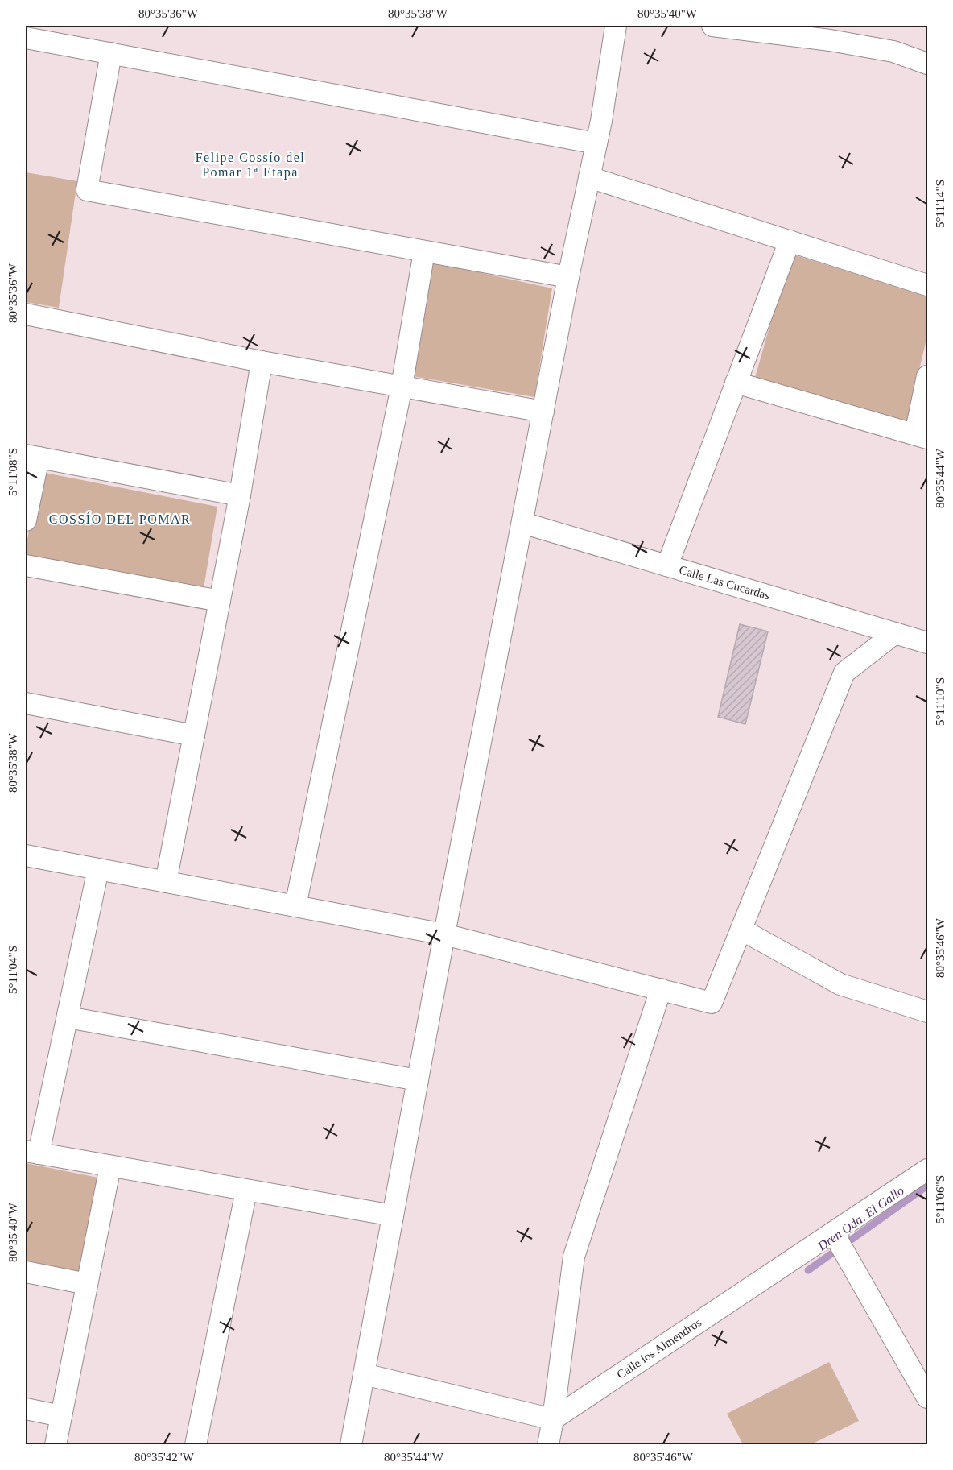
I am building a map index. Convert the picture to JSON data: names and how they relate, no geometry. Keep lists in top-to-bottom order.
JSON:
{
  "streets": {
    "street": ["Calle Las Cucardas", "Calle los Almendros"]
  },
  "districts": ["Felipe Cossío del Pomar 1ª Etapa", "COSSÍO DEL POMAR"],
  "water": ["Dren Qda. El Gallo"],
  "coordinates": [
    "80°35'36\"W",
    "80°35'38\"W",
    "80°35'40\"W",
    "5°11'14\"S",
    "5°11'08\"S",
    "80°35'44\"W",
    "5°11'10\"S",
    "80°35'46\"W",
    "5°11'04\"S",
    "5°11'06\"S",
    "80°35'42\"W"
  ]
}
